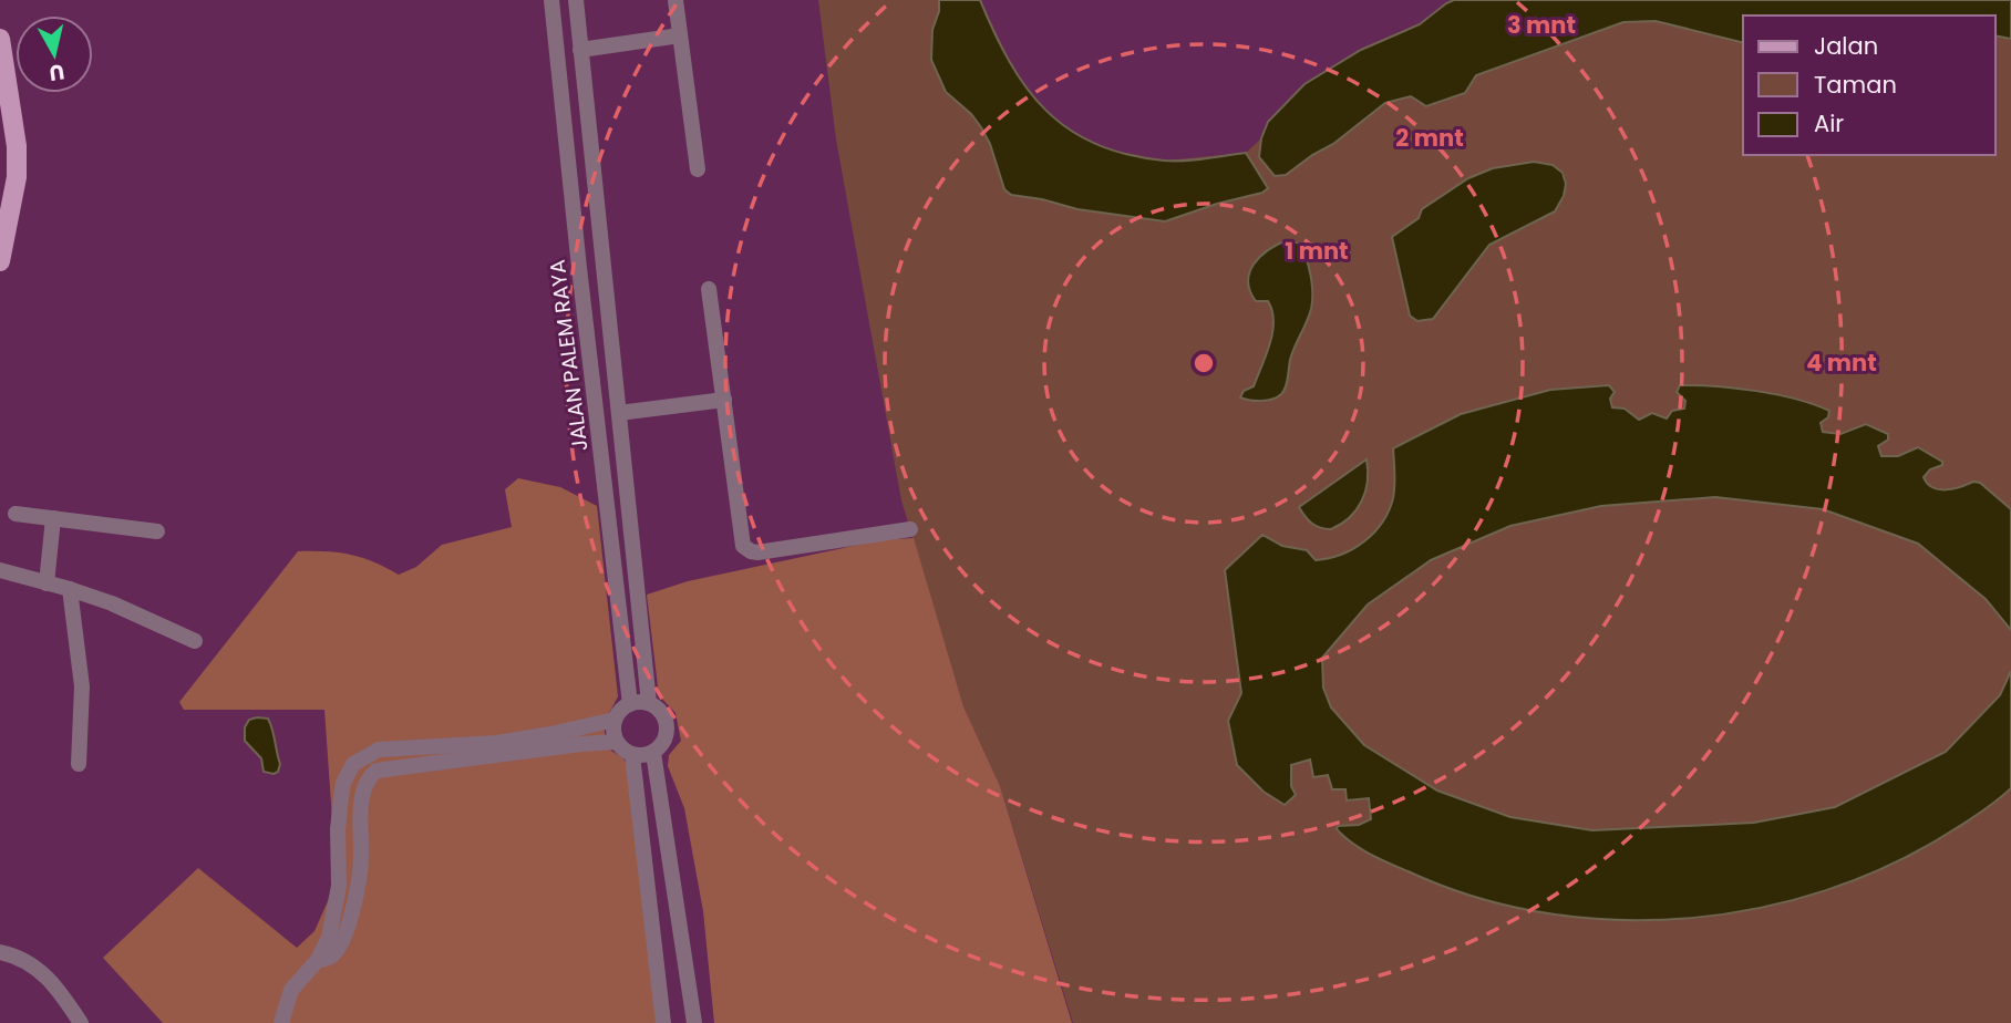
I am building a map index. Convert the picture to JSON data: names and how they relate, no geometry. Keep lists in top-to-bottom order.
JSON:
{
  "streets": {
    "street": ["JALAN PALEM RAYA"]
  },
  "legend": ["Jalan", "Taman", "Air"],
  "north": "bottom",
  "rings": [
    "3 mnt",
    "2 mnt",
    "1 mnt",
    "4 mnt"
  ]
}
